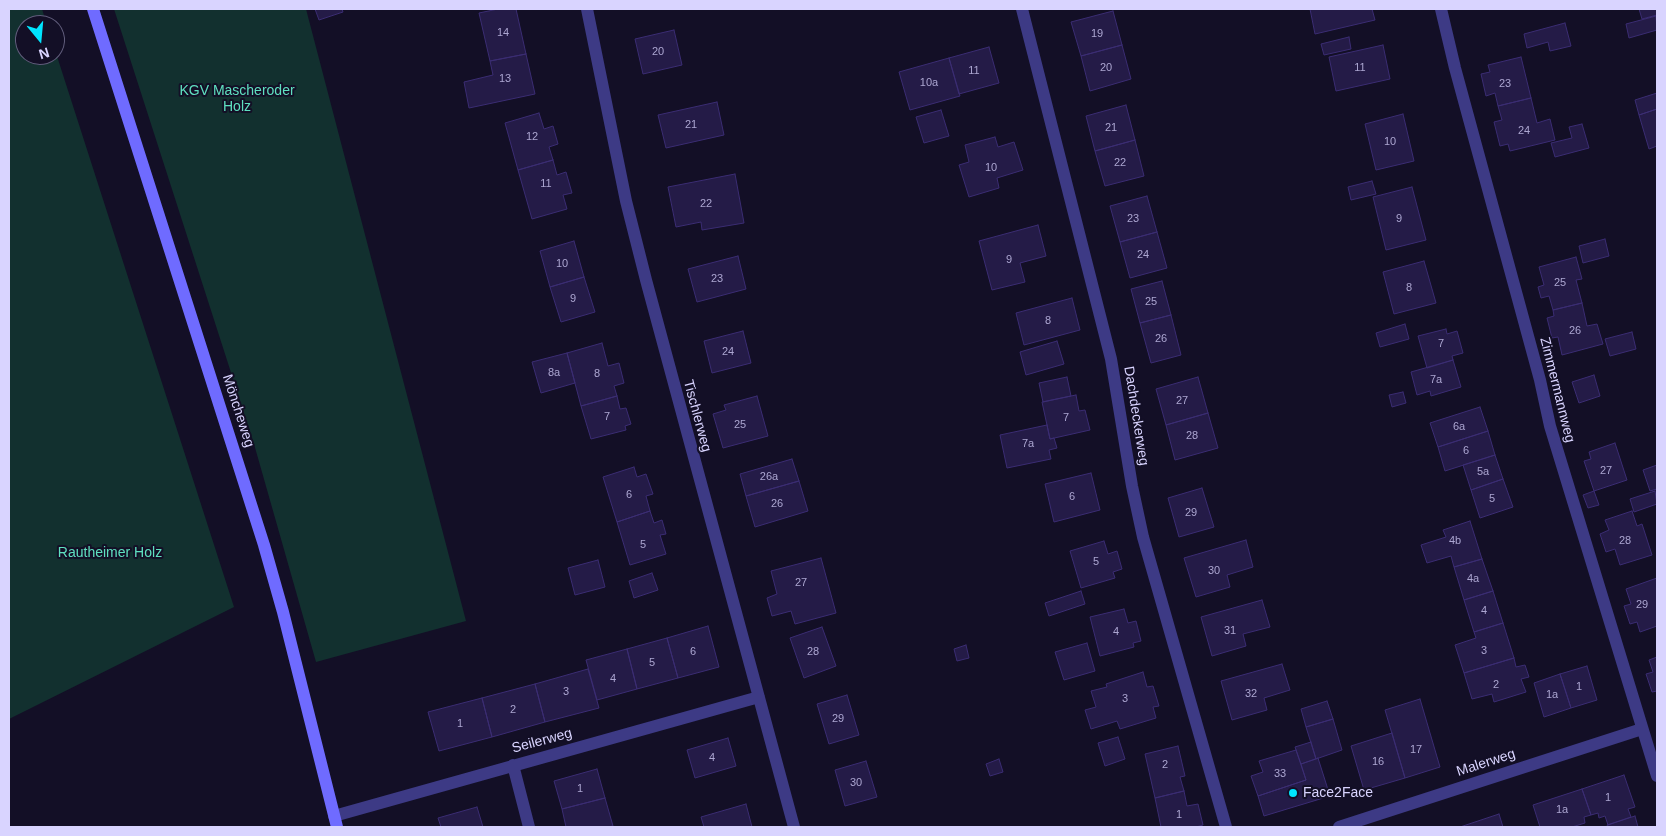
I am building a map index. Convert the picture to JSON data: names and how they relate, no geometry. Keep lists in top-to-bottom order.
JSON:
{
  "streets": {
    "main road": ["Möncheweg"],
    "street": [
      "Zimmermannweg",
      "Tischlerweg",
      "Dachdeckerweg",
      "Seilerweg",
      "Malerweg"
    ]
  },
  "crossings": [
    ["Zimmermannweg", "Malerweg"],
    ["Möncheweg", "Seilerweg"],
    ["Tischlerweg", "Seilerweg"]
  ],
  "parks": ["KGV Mascheroder Holz", "Rautheimer Holz"],
  "places": ["Face2Face"],
  "house_numbers": [
    "14",
    "19",
    "20",
    "20",
    "11",
    "11",
    "13",
    "10a",
    "23",
    "21",
    "21",
    "24",
    "12",
    "10",
    "22",
    "10",
    "11",
    "22",
    "23",
    "9",
    "24",
    "9",
    "10",
    "23",
    "25",
    "8",
    "9",
    "25",
    "8",
    "26",
    "26",
    "7",
    "24",
    "8a",
    "8",
    "7a",
    "27",
    "7",
    "7",
    "25",
    "6a",
    "28",
    "7a",
    "6",
    "27",
    "5a",
    "26a",
    "6",
    "6",
    "5",
    "26",
    "29",
    "4b",
    "28",
    "5",
    "5",
    "30",
    "4a",
    "27",
    "29",
    "4",
    "31",
    "4",
    "3",
    "6",
    "28",
    "5",
    "4",
    "2",
    "1",
    "3",
    "32",
    "1a",
    "3",
    "2",
    "29",
    "1",
    "17",
    "4",
    "16",
    "2",
    "33",
    "30",
    "1",
    "1",
    "1a",
    "1"
  ],
  "north": "bottom"
}
